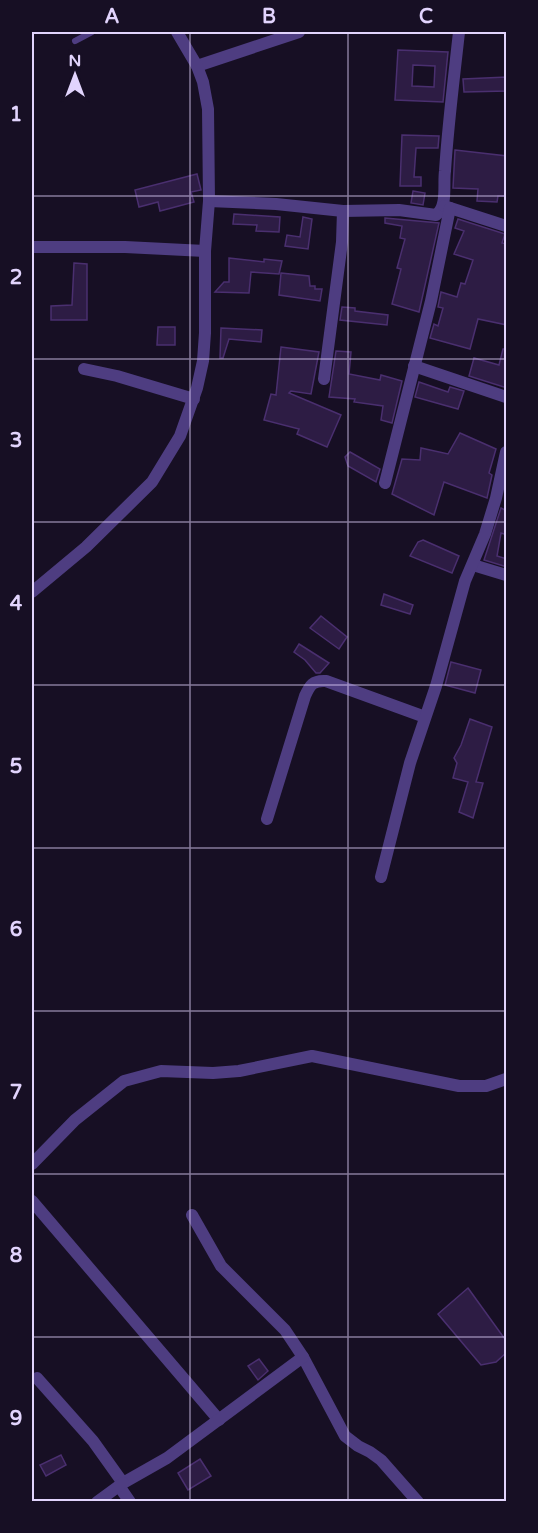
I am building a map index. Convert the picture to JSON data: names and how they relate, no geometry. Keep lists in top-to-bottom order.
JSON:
{
  "north": "top",
  "grid": {
    "columns": ["A", "B", "C"],
    "rows": [
      "1",
      "2",
      "3",
      "4",
      "5",
      "6",
      "7",
      "8",
      "9"
    ]
  }
}
